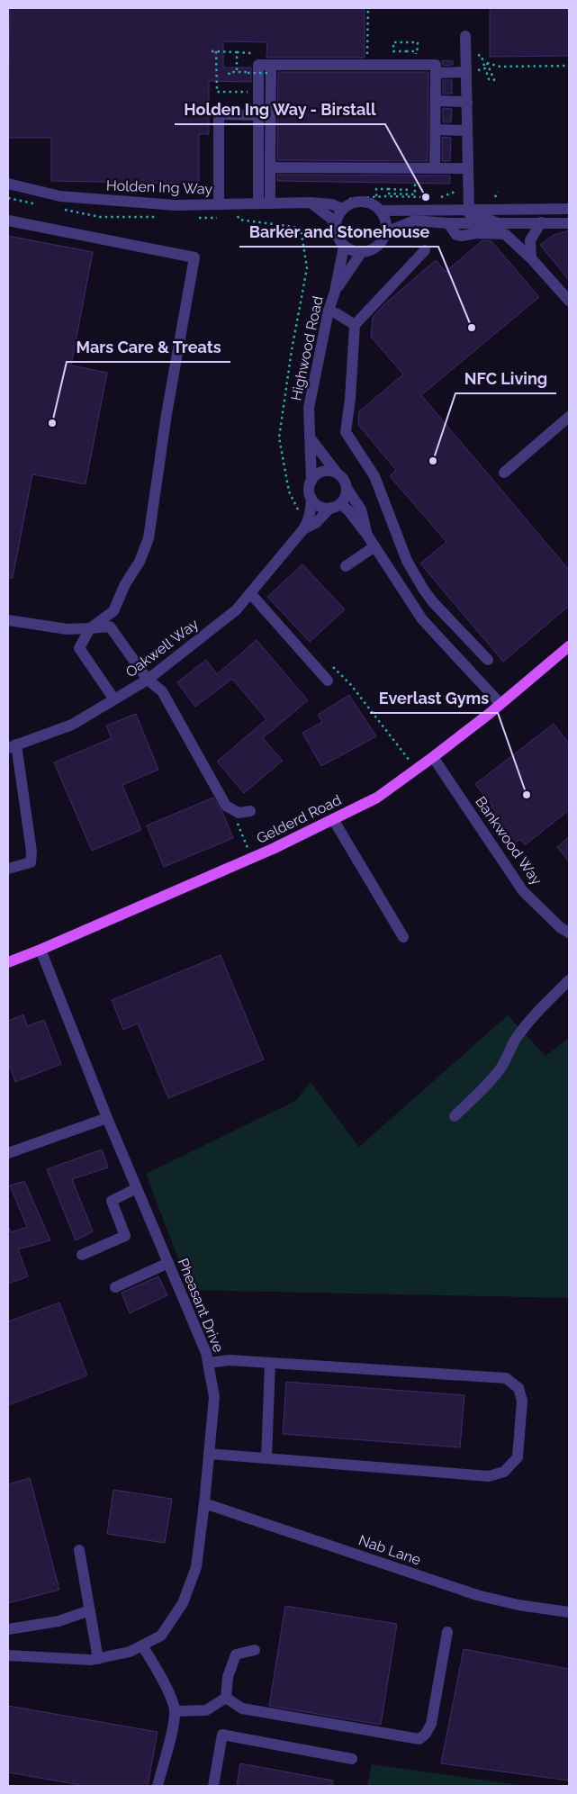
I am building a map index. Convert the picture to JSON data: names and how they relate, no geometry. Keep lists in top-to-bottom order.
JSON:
{
  "streets": {
    "main road": ["Gelderd Road"],
    "street": [
      "Holden Ing Way",
      "Highwood Road",
      "Oakwell Way",
      "Bankwood Way",
      "Pheasant Drive",
      "Nab Lane"
    ]
  },
  "crossings": [
    ["Holden Ing Way", "Highwood Road"],
    ["Highwood Road", "Oakwell Way"],
    ["Gelderd Road", "Bankwood Way"],
    ["Gelderd Road", "Pheasant Drive"],
    ["Pheasant Drive", "Nab Lane"]
  ],
  "places": [
    "Holden Ing Way - Birstall",
    "Barker and Stonehouse",
    "Mars Care & Treats",
    "NFC Living",
    "Everlast Gyms"
  ]
}
